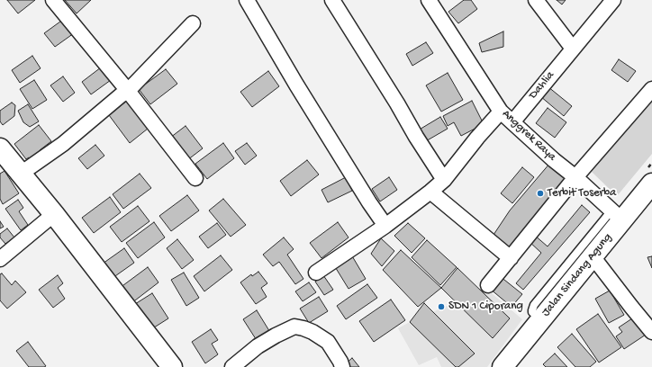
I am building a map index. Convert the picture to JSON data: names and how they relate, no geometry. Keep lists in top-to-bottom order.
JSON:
{
  "streets": {
    "street": ["Dahlia", "Anggrek Raya", "Jalan Sindang Agung"]
  },
  "crossings": [
    ["Dahlia", "Anggrek Raya"],
    ["Anggrek Raya", "Jalan Sindang Agung"]
  ],
  "places": ["Terbit Toserba", "SDN 1 Ciporang"]
}
